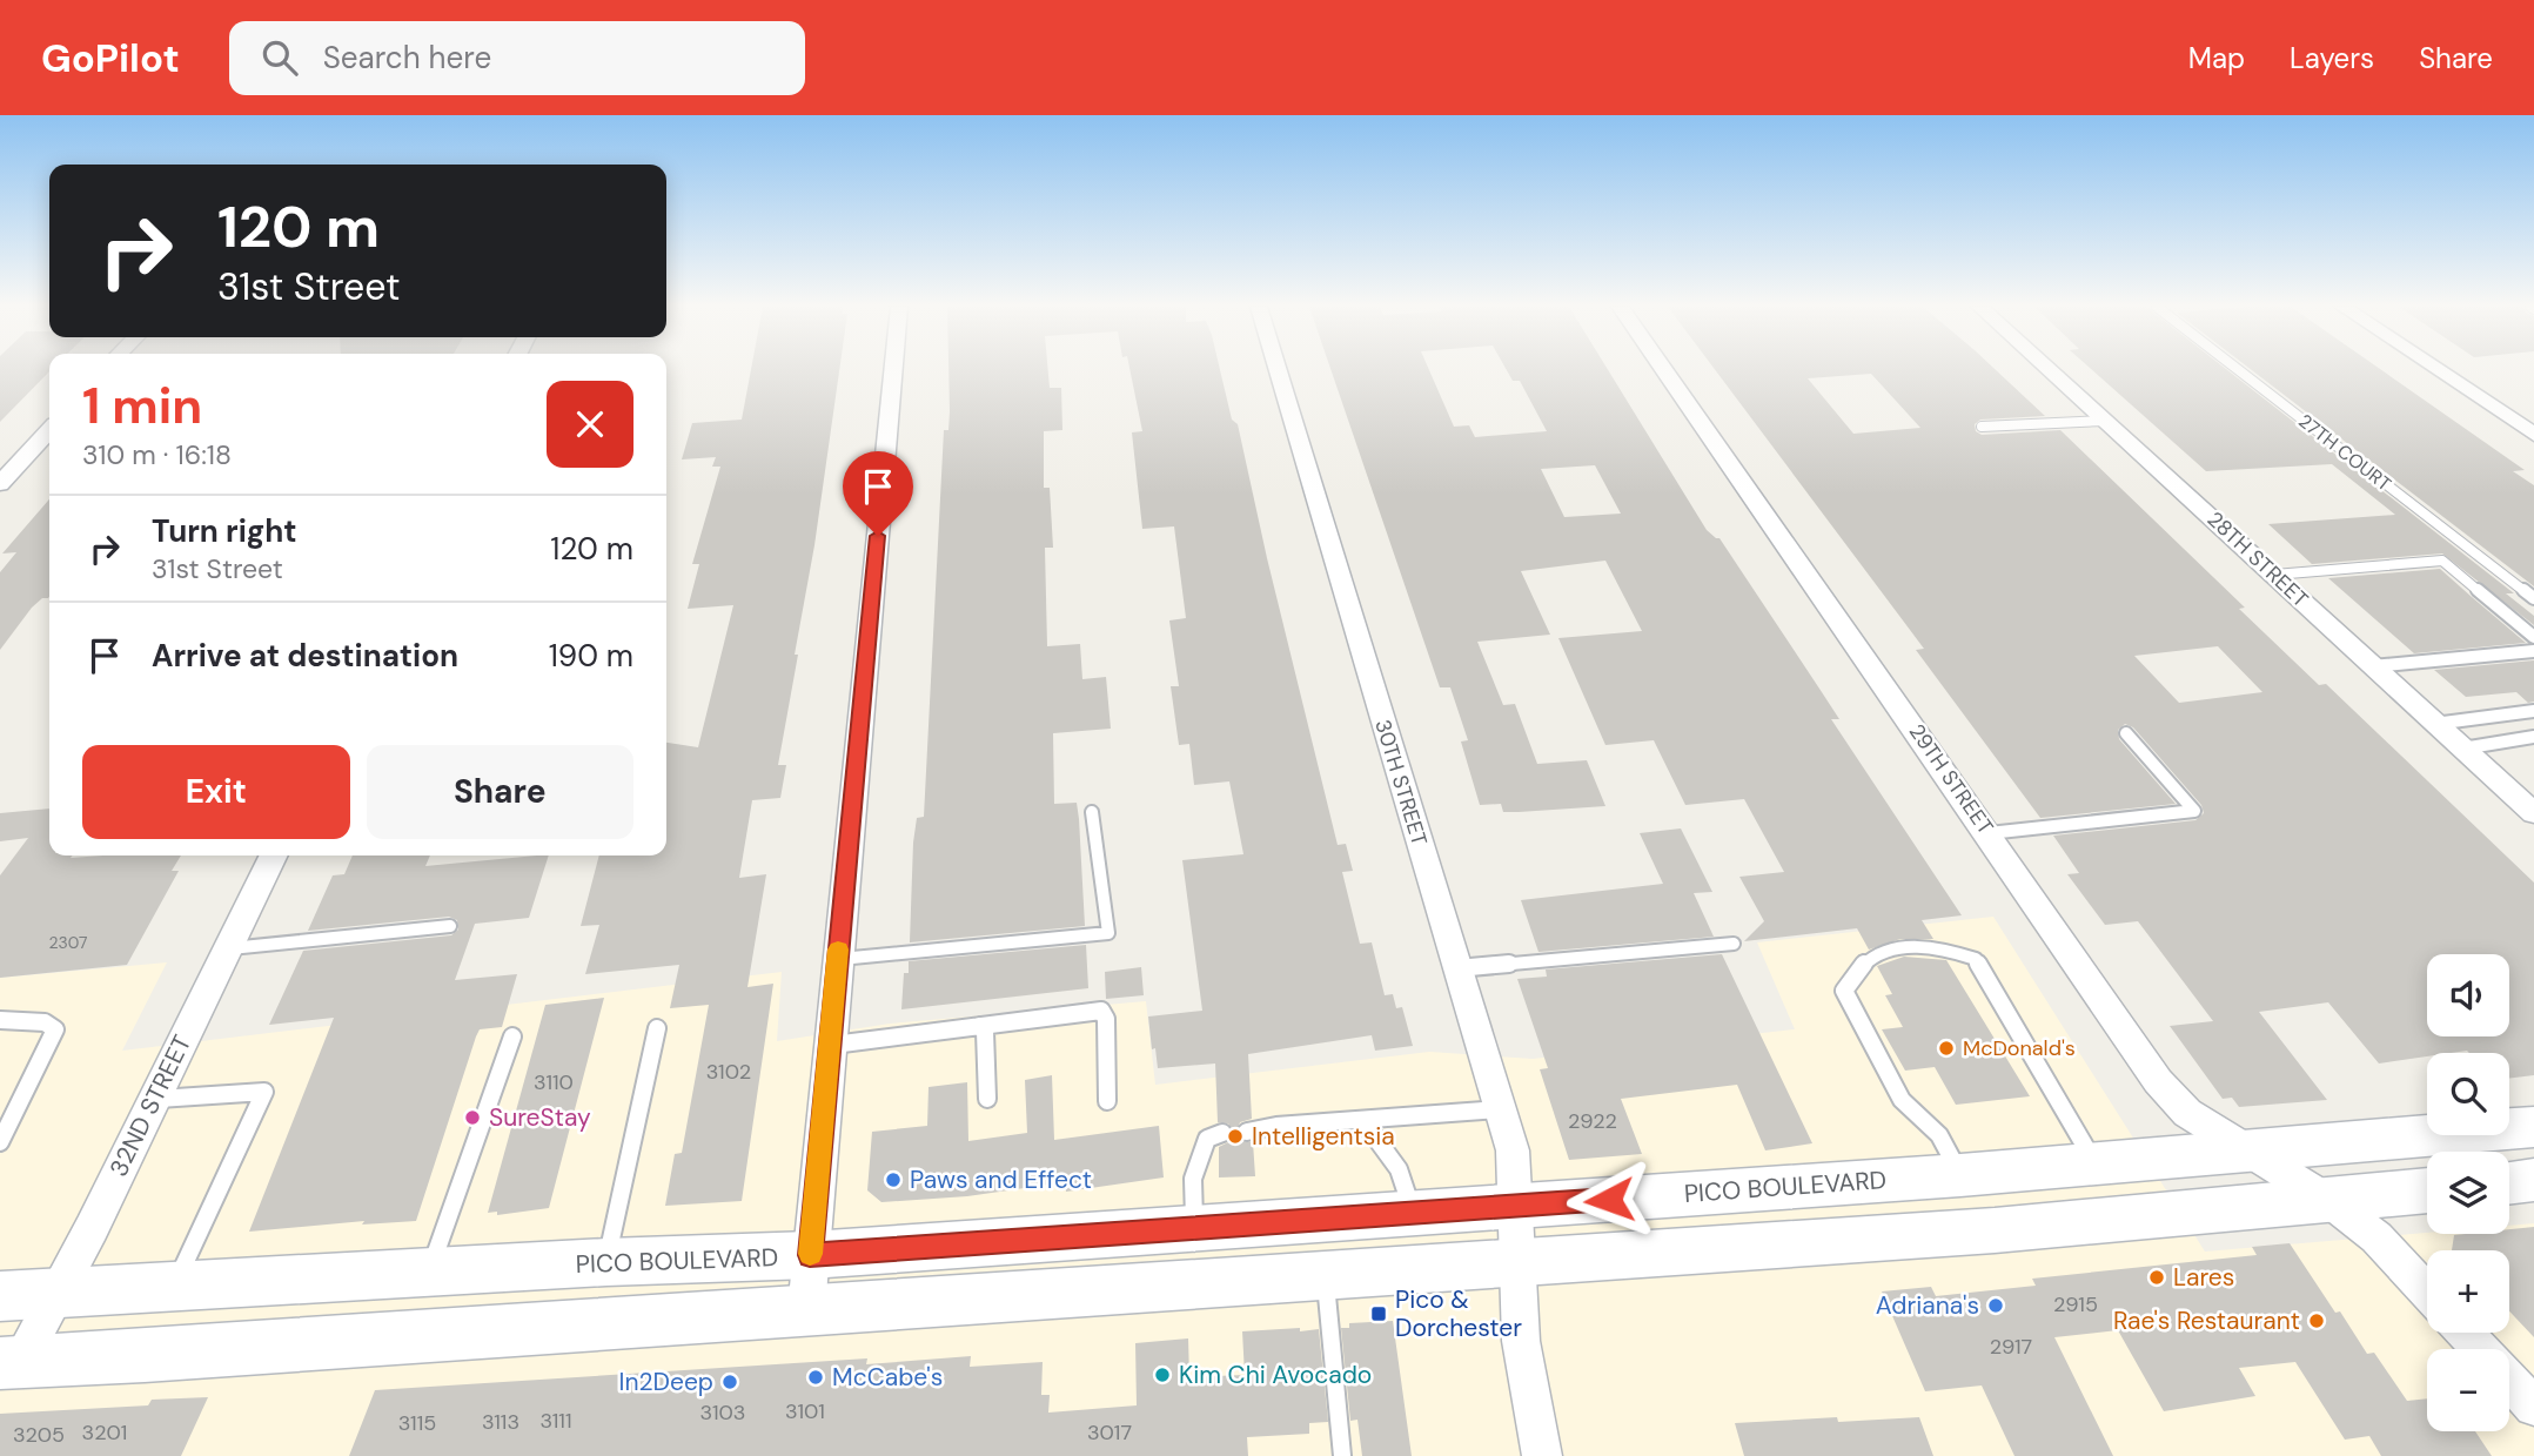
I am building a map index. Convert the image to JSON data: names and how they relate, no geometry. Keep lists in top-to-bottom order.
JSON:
{
  "streets": {
    "main road": ["PICO BOULEVARD"],
    "street": [
      "28TH STREET",
      "29TH STREET",
      "30TH STREET",
      "32ND STREET"
    ],
    "lane": ["27TH COURT"]
  },
  "crossings": [
    ["29TH STREET", "PICO BOULEVARD"],
    ["30TH STREET", "PICO BOULEVARD"],
    ["32ND STREET", "PICO BOULEVARD"]
  ],
  "places": {
    "other": [
      "McDonald's",
      "SureStay",
      "Intelligentsia",
      "Paws and Effect",
      "Lares",
      "Adriana's",
      "Rae's Restaurant",
      "Kim Chi Avocado",
      "McCabe's",
      "In2Deep"
    ],
    "transit": ["Pico & Dorchester"]
  },
  "house_numbers": [
    "2307",
    "3102",
    "3110",
    "2922",
    "2915",
    "2917",
    "3101",
    "3103",
    "3111",
    "3113",
    "3115",
    "3201",
    "3017",
    "3205"
  ],
  "page": {
    "header": "GoPilot",
    "search": "Search here",
    "nav": ["Map", "Layers", "Share"],
    "turn": ["120 m", "31st Street"],
    "heading": ["1 min", "310 m · 16:18"],
    "list": [
      {
        "name": "Turn right",
        "note": "31st Street",
        "value": "120 m"
      },
      {
        "name": "Arrive at destination",
        "value": "190 m"
      }
    ],
    "buttons": ["Exit", "Share"],
    "map_buttons": ["+", "−"]
  }
}
